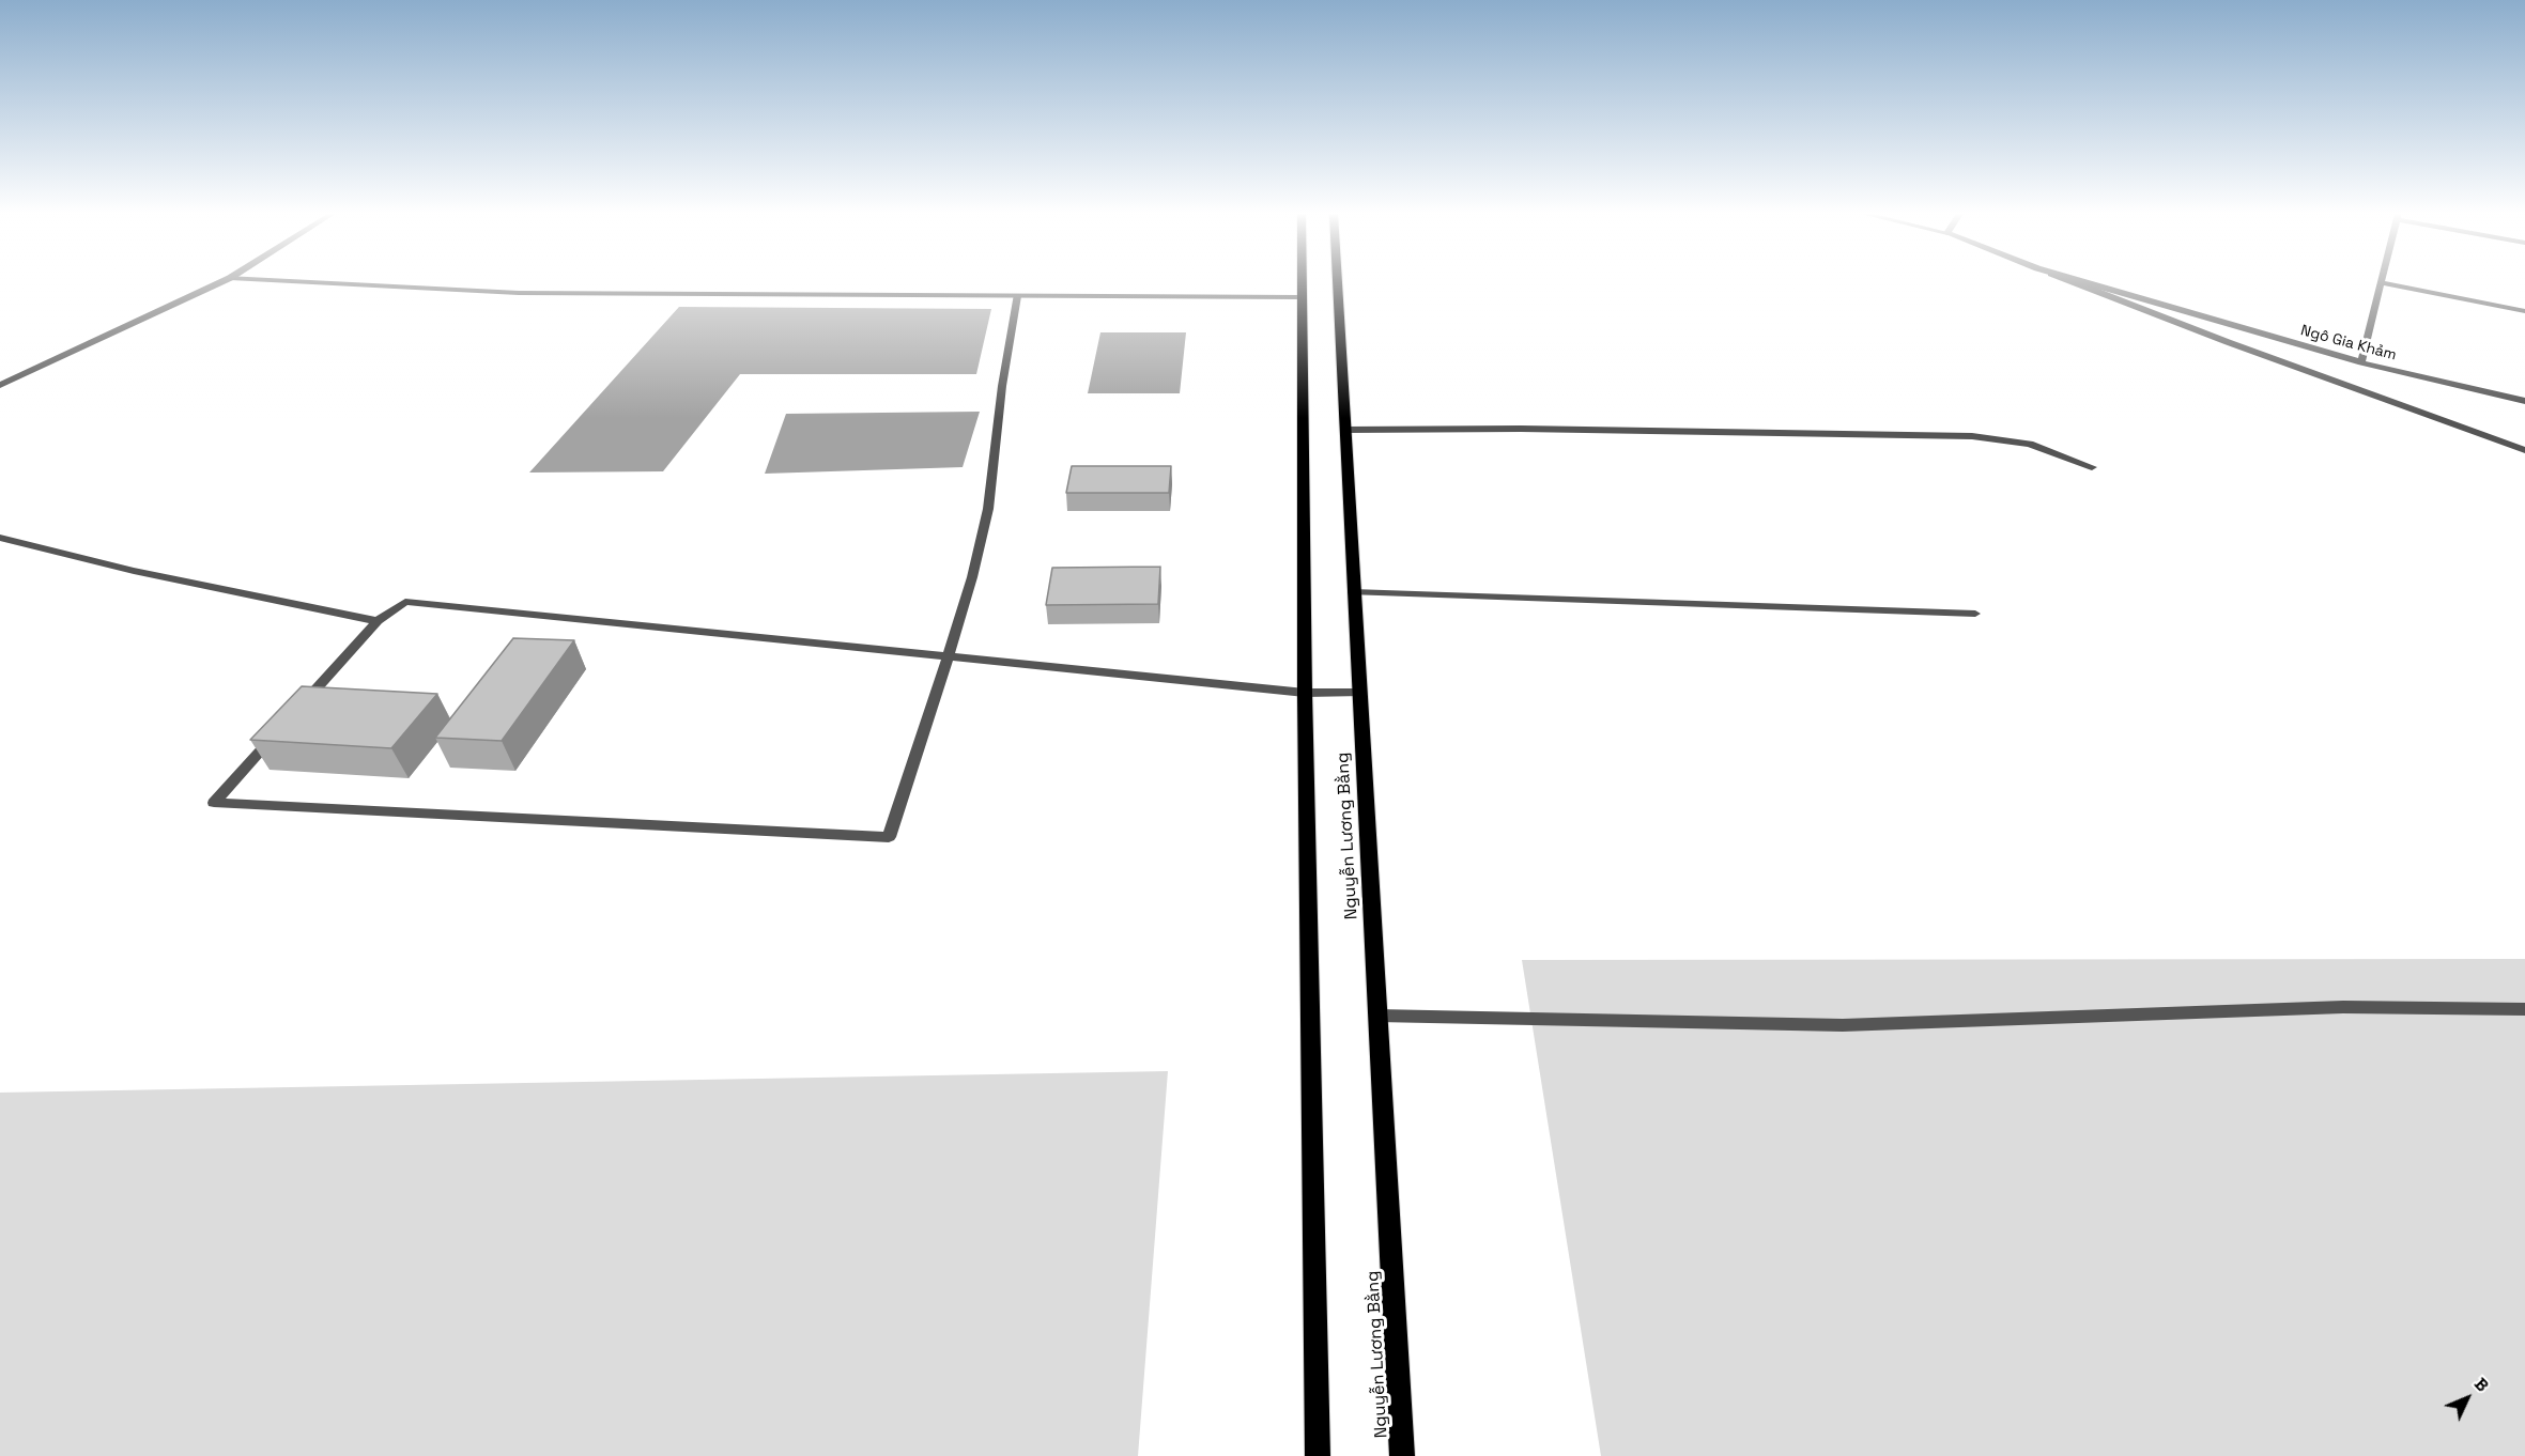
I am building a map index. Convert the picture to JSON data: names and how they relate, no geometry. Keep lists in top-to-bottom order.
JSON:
{
  "streets": {
    "main road": ["Nguyễn Lương Bằng"],
    "street": ["Ngô Gia Khảm"]
  },
  "north": "top right"
}
